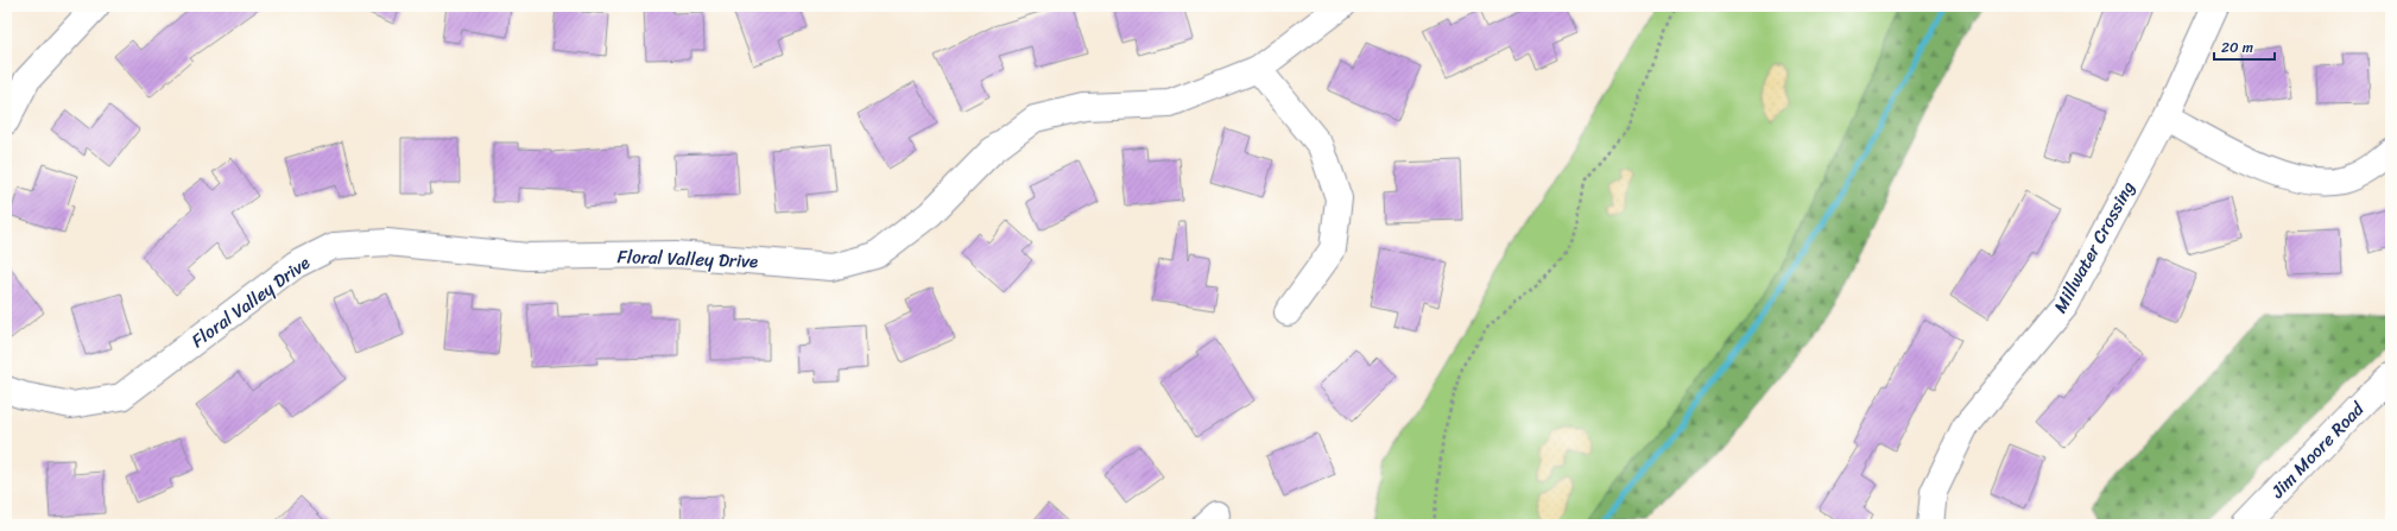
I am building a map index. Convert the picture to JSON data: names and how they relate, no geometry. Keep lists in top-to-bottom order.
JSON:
{
  "streets": {
    "street": ["Millwater Crossing", "Floral Valley Drive", "Jim Moore Road"]
  },
  "scale_bar": "20 m"
}
